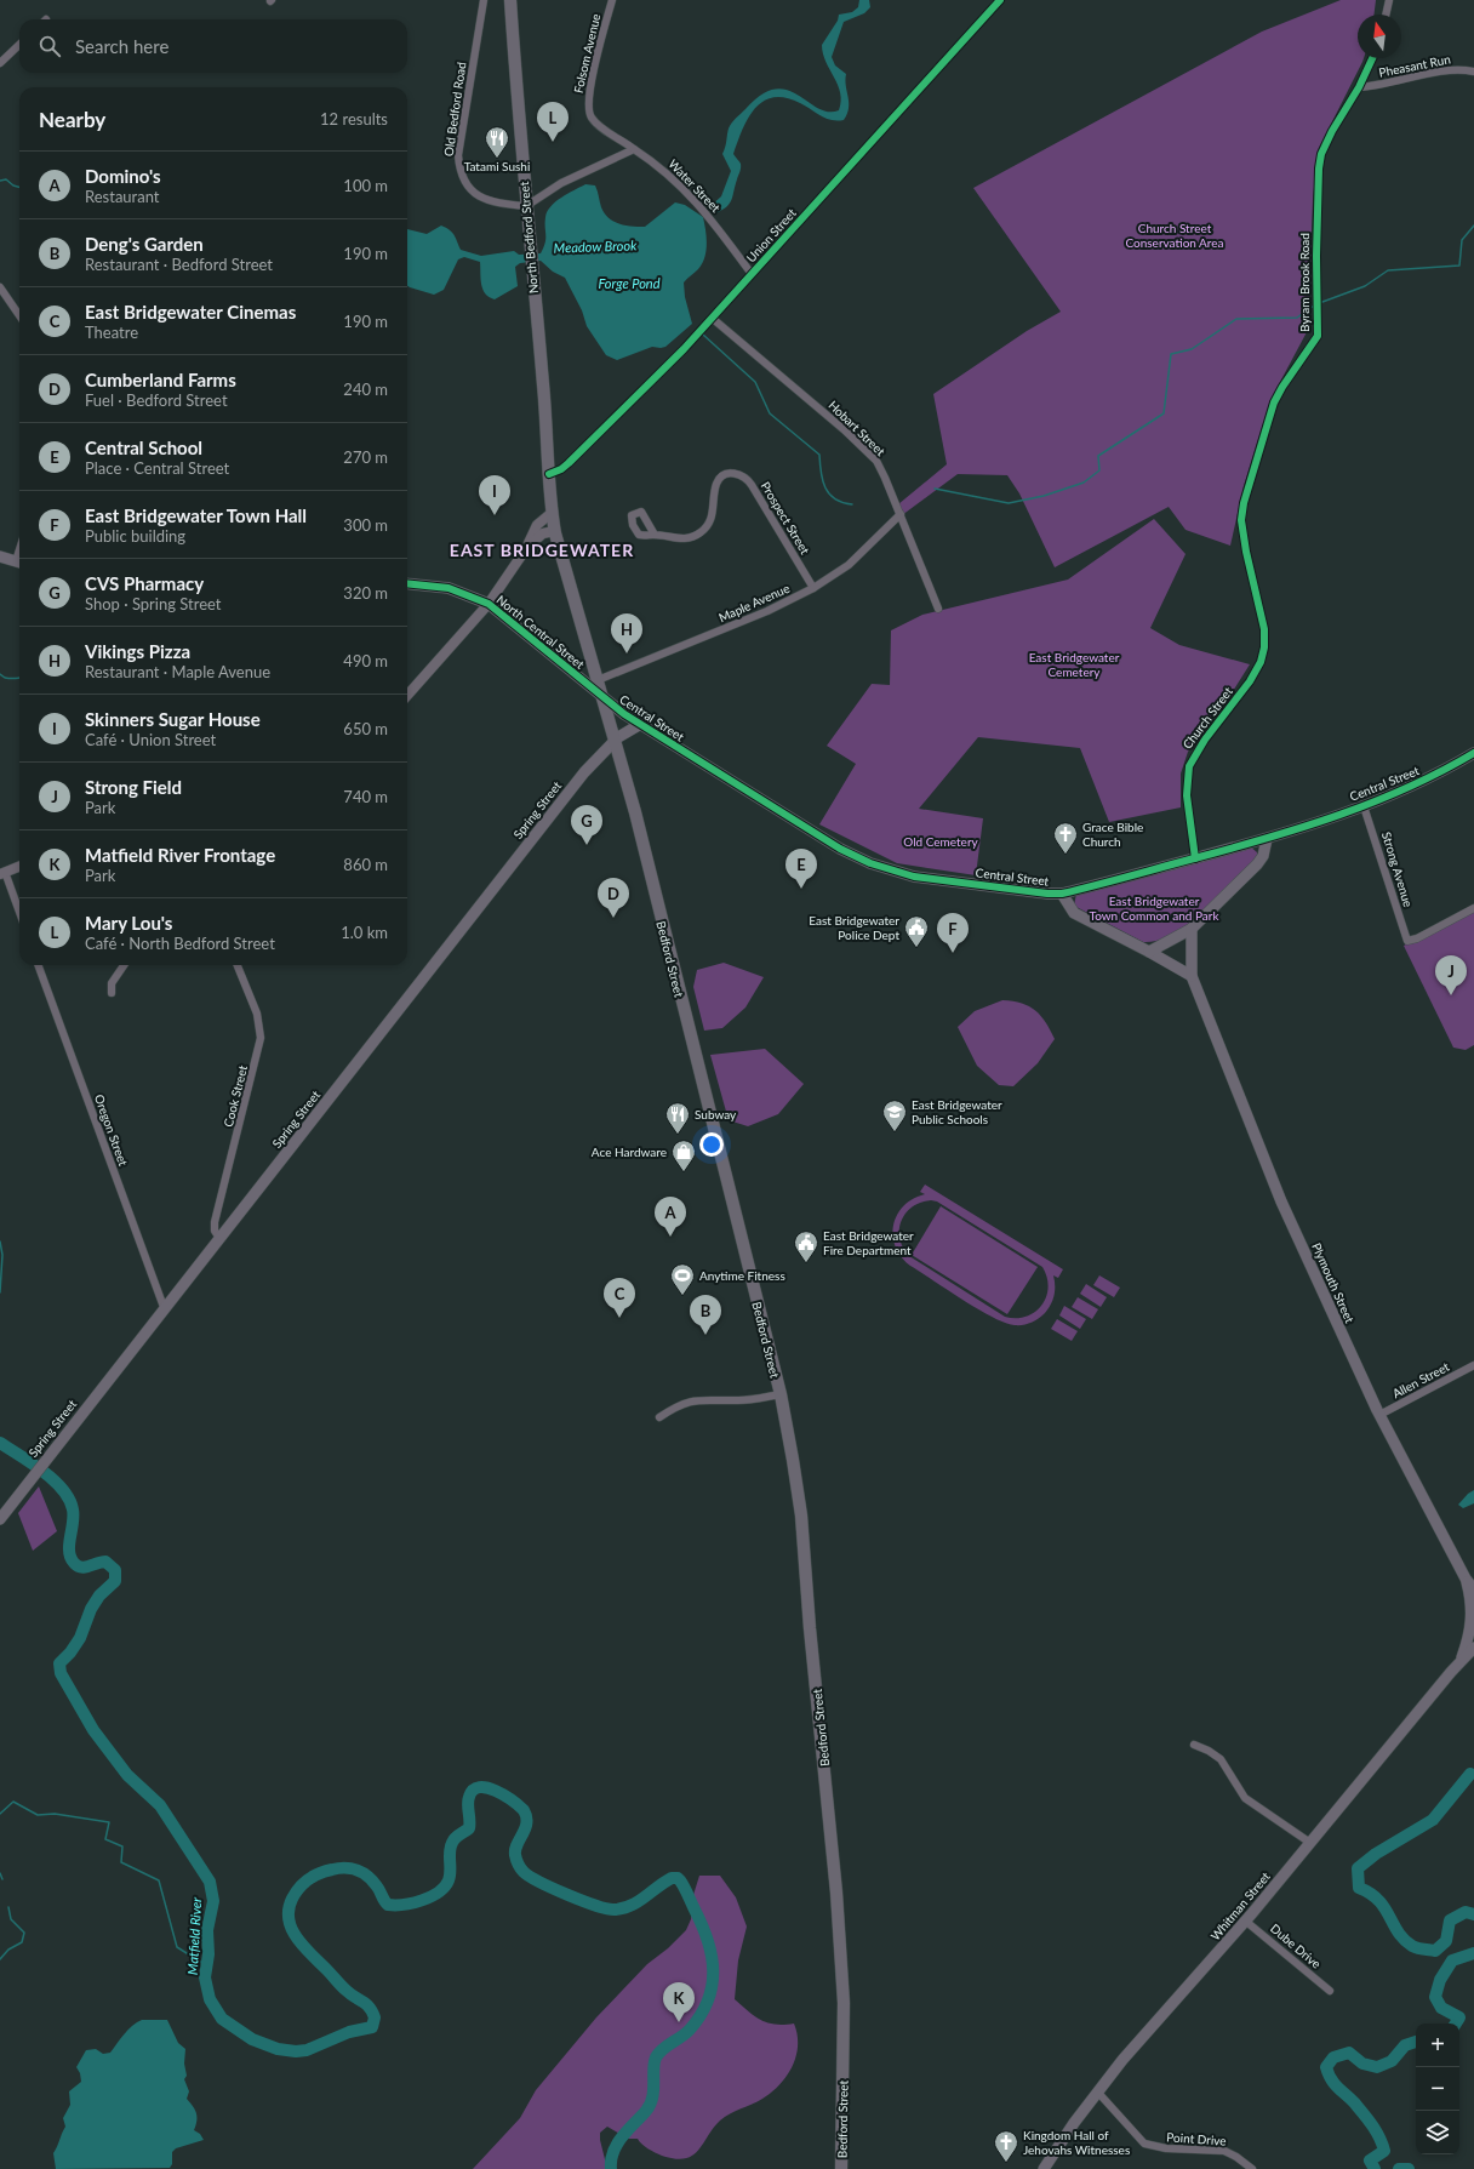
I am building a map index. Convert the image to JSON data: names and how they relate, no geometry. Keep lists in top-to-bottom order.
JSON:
{
  "streets": {
    "main road": [
      "North Bedford Street",
      "North Central Street",
      "Central Street",
      "Spring Street",
      "Bedford Street",
      "Plymouth Street",
      "Whitman Street"
    ],
    "street": [
      "Folsom Avenue",
      "Pheasant Run",
      "Old Bedford Road",
      "Water Street",
      "Union Street",
      "Byram Brook Road",
      "Hobart Street",
      "Prospect Street",
      "Maple Avenue",
      "Church Street",
      "Strong Avenue",
      "Cook Street",
      "Oregon Street",
      "Allen Street",
      "Dube Drive",
      "Point Drive"
    ]
  },
  "crossings": [
    ["Folsom Avenue", "Water Street"],
    ["Pheasant Run", "Byram Brook Road"],
    ["Old Bedford Road", "North Bedford Street"],
    ["Water Street", "Union Street"],
    ["Union Street", "North Bedford Street"],
    ["Union Street", "Hobart Street"],
    ["Union Street", "Bedford Street"],
    ["North Bedford Street", "Bedford Street"],
    ["Byram Brook Road", "Church Street"],
    ["Hobart Street", "Maple Avenue"],
    ["Prospect Street", "Maple Avenue"],
    ["Maple Avenue", "Bedford Street"],
    ["North Central Street", "Central Street"],
    ["North Central Street", "Bedford Street"],
    ["Central Street", "Church Street"],
    ["Central Street", "Spring Street"],
    ["Central Street", "Strong Avenue"],
    ["Central Street", "Bedford Street"],
    ["Spring Street", "Bedford Street"],
    ["Spring Street", "Cook Street"],
    ["Spring Street", "Oregon Street"],
    ["Plymouth Street", "Allen Street"],
    ["Whitman Street", "Dube Drive"],
    ["Whitman Street", "Point Drive"]
  ],
  "districts": ["EAST BRIDGEWATER"],
  "water": ["Meadow Brook", "Forge Pond", "Matfield River"],
  "parks": [
    "Church Street Conservation Area",
    "East Bridgewater Cemetery",
    "Old Cemetery",
    "East Bridgewater Town Common and Park"
  ],
  "places": {
    "restaurant": ["Tatami Sushi", "Subway"],
    "church": ["Grace Bible Church", "Kingdom Hall of Jehovahs Witnesses"],
    "public building": ["East Bridgewater Police Dept", "East Bridgewater Fire Department"],
    "school or university": ["East Bridgewater Public Schools"],
    "shop": ["Ace Hardware"],
    "sports": ["Anytime Fitness"]
  },
  "north": "top",
  "page": {
    "search": "Search here",
    "heading": ["Nearby", "12 results"],
    "pins": [
      "L",
      "I",
      "H",
      "G",
      "E",
      "D",
      "F",
      "J",
      "A",
      "C",
      "B",
      "K"
    ],
    "list": [
      {
        "mark": "A",
        "name": "Domino's",
        "note": "Restaurant",
        "value": "100 m"
      },
      {
        "mark": "B",
        "name": "Deng's Garden",
        "note": "Restaurant · Bedford Street",
        "value": "190 m"
      },
      {
        "mark": "C",
        "name": "East Bridgewater Cinemas",
        "note": "Theatre",
        "value": "190 m"
      },
      {
        "mark": "D",
        "name": "Cumberland Farms",
        "note": "Fuel · Bedford Street",
        "value": "240 m"
      },
      {
        "mark": "E",
        "name": "Central School",
        "note": "Place · Central Street",
        "value": "270 m"
      },
      {
        "mark": "F",
        "name": "East Bridgewater Town Hall",
        "note": "Public building",
        "value": "300 m"
      },
      {
        "mark": "G",
        "name": "CVS Pharmacy",
        "note": "Shop · Spring Street",
        "value": "320 m"
      },
      {
        "mark": "H",
        "name": "Vikings Pizza",
        "note": "Restaurant · Maple Avenue",
        "value": "490 m"
      },
      {
        "mark": "I",
        "name": "Skinners Sugar House",
        "note": "Café · Union Street",
        "value": "650 m"
      },
      {
        "mark": "J",
        "name": "Strong Field",
        "note": "Park",
        "value": "740 m"
      },
      {
        "mark": "K",
        "name": "Matfield River Frontage",
        "note": "Park",
        "value": "860 m"
      },
      {
        "mark": "L",
        "name": "Mary Lou's",
        "note": "Café · North Bedford Street",
        "value": "1.0 km"
      }
    ],
    "map_buttons": ["+", "−"]
  }
}
